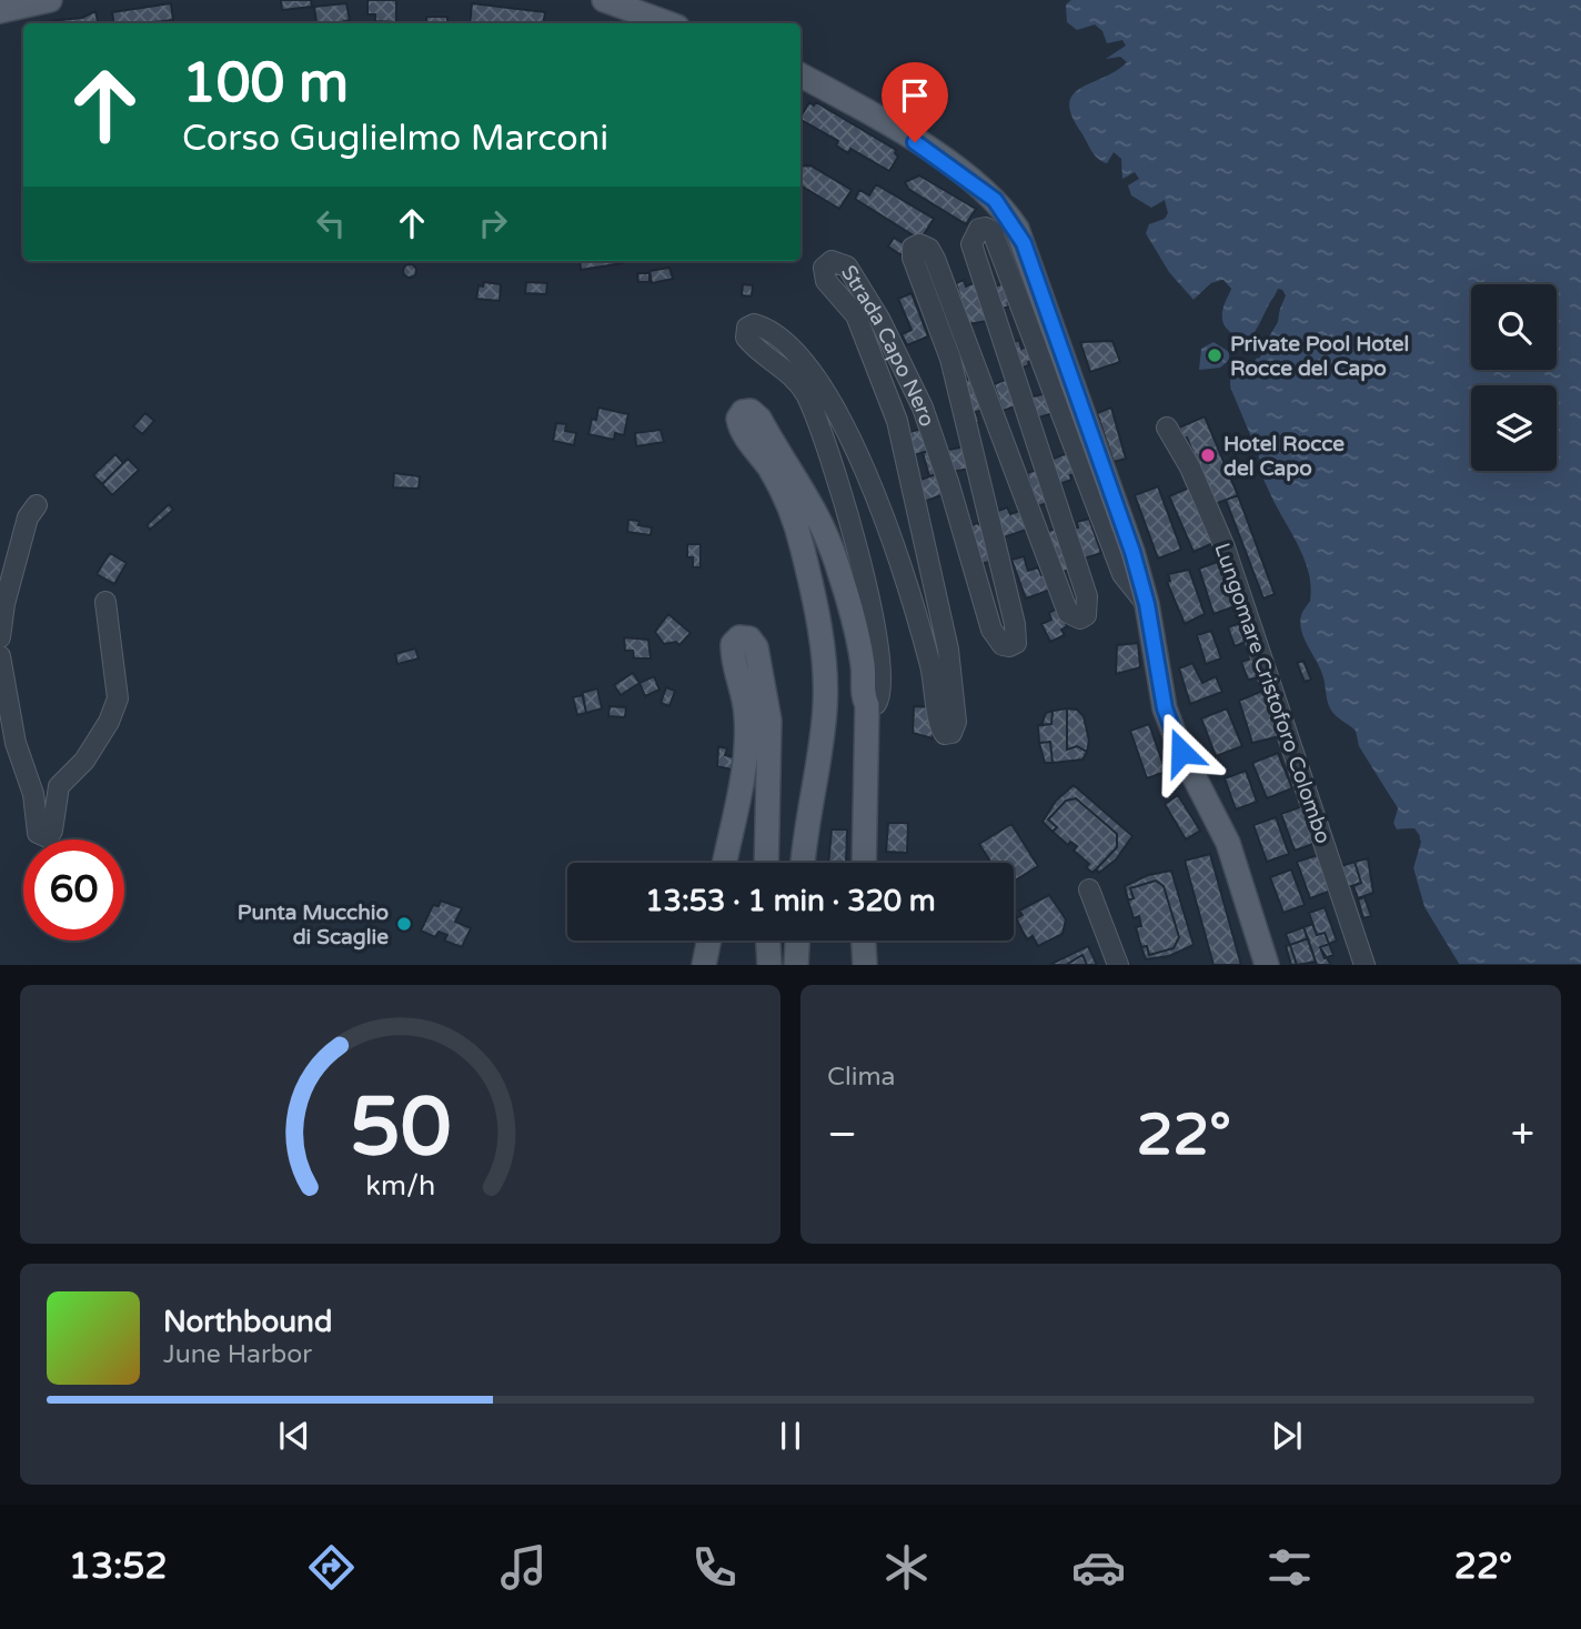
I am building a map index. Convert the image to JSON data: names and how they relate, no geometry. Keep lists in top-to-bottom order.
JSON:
{
  "streets": {
    "street": ["Strada Capo Nero", "Lungomare Cristoforo Colombo"]
  },
  "places": ["Private Pool Hotel Rocce del Capo", "Hotel Rocce del Capo", "Punta Mucchio di Scaglie"],
  "page": {
    "turn": ["100 m", "Corso Guglielmo Marconi"],
    "limit": "60",
    "trip": "13:53 · 1 min · 320 m",
    "tile": "Clima",
    "heat": ["−", "22°", "+"],
    "song": ["Northbound", "June Harbor"],
    "tabs": ["13:52", "22°"],
    "gauge": ["50", "km/h"]
  }
}
